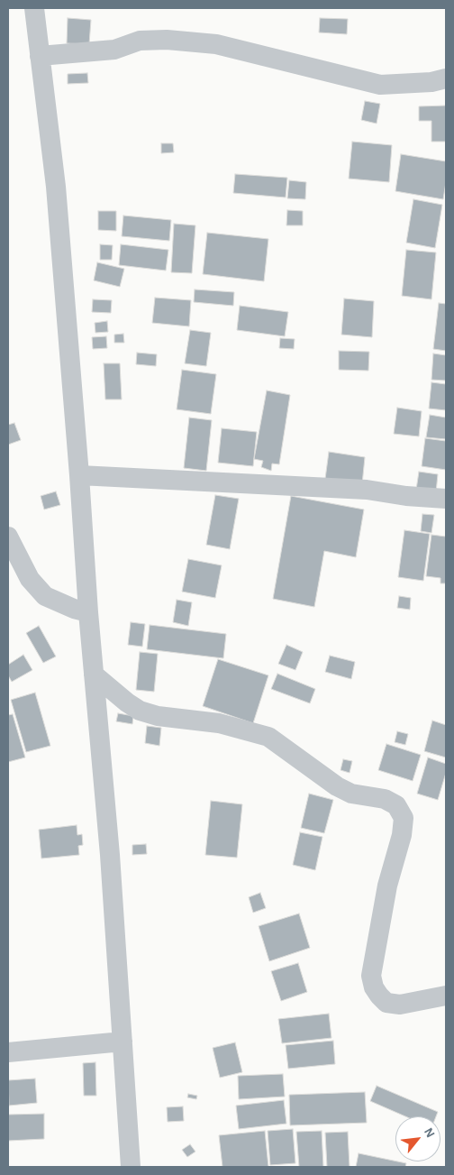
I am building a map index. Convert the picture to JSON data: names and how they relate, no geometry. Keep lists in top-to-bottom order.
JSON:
{
  "north": "top right"
}
